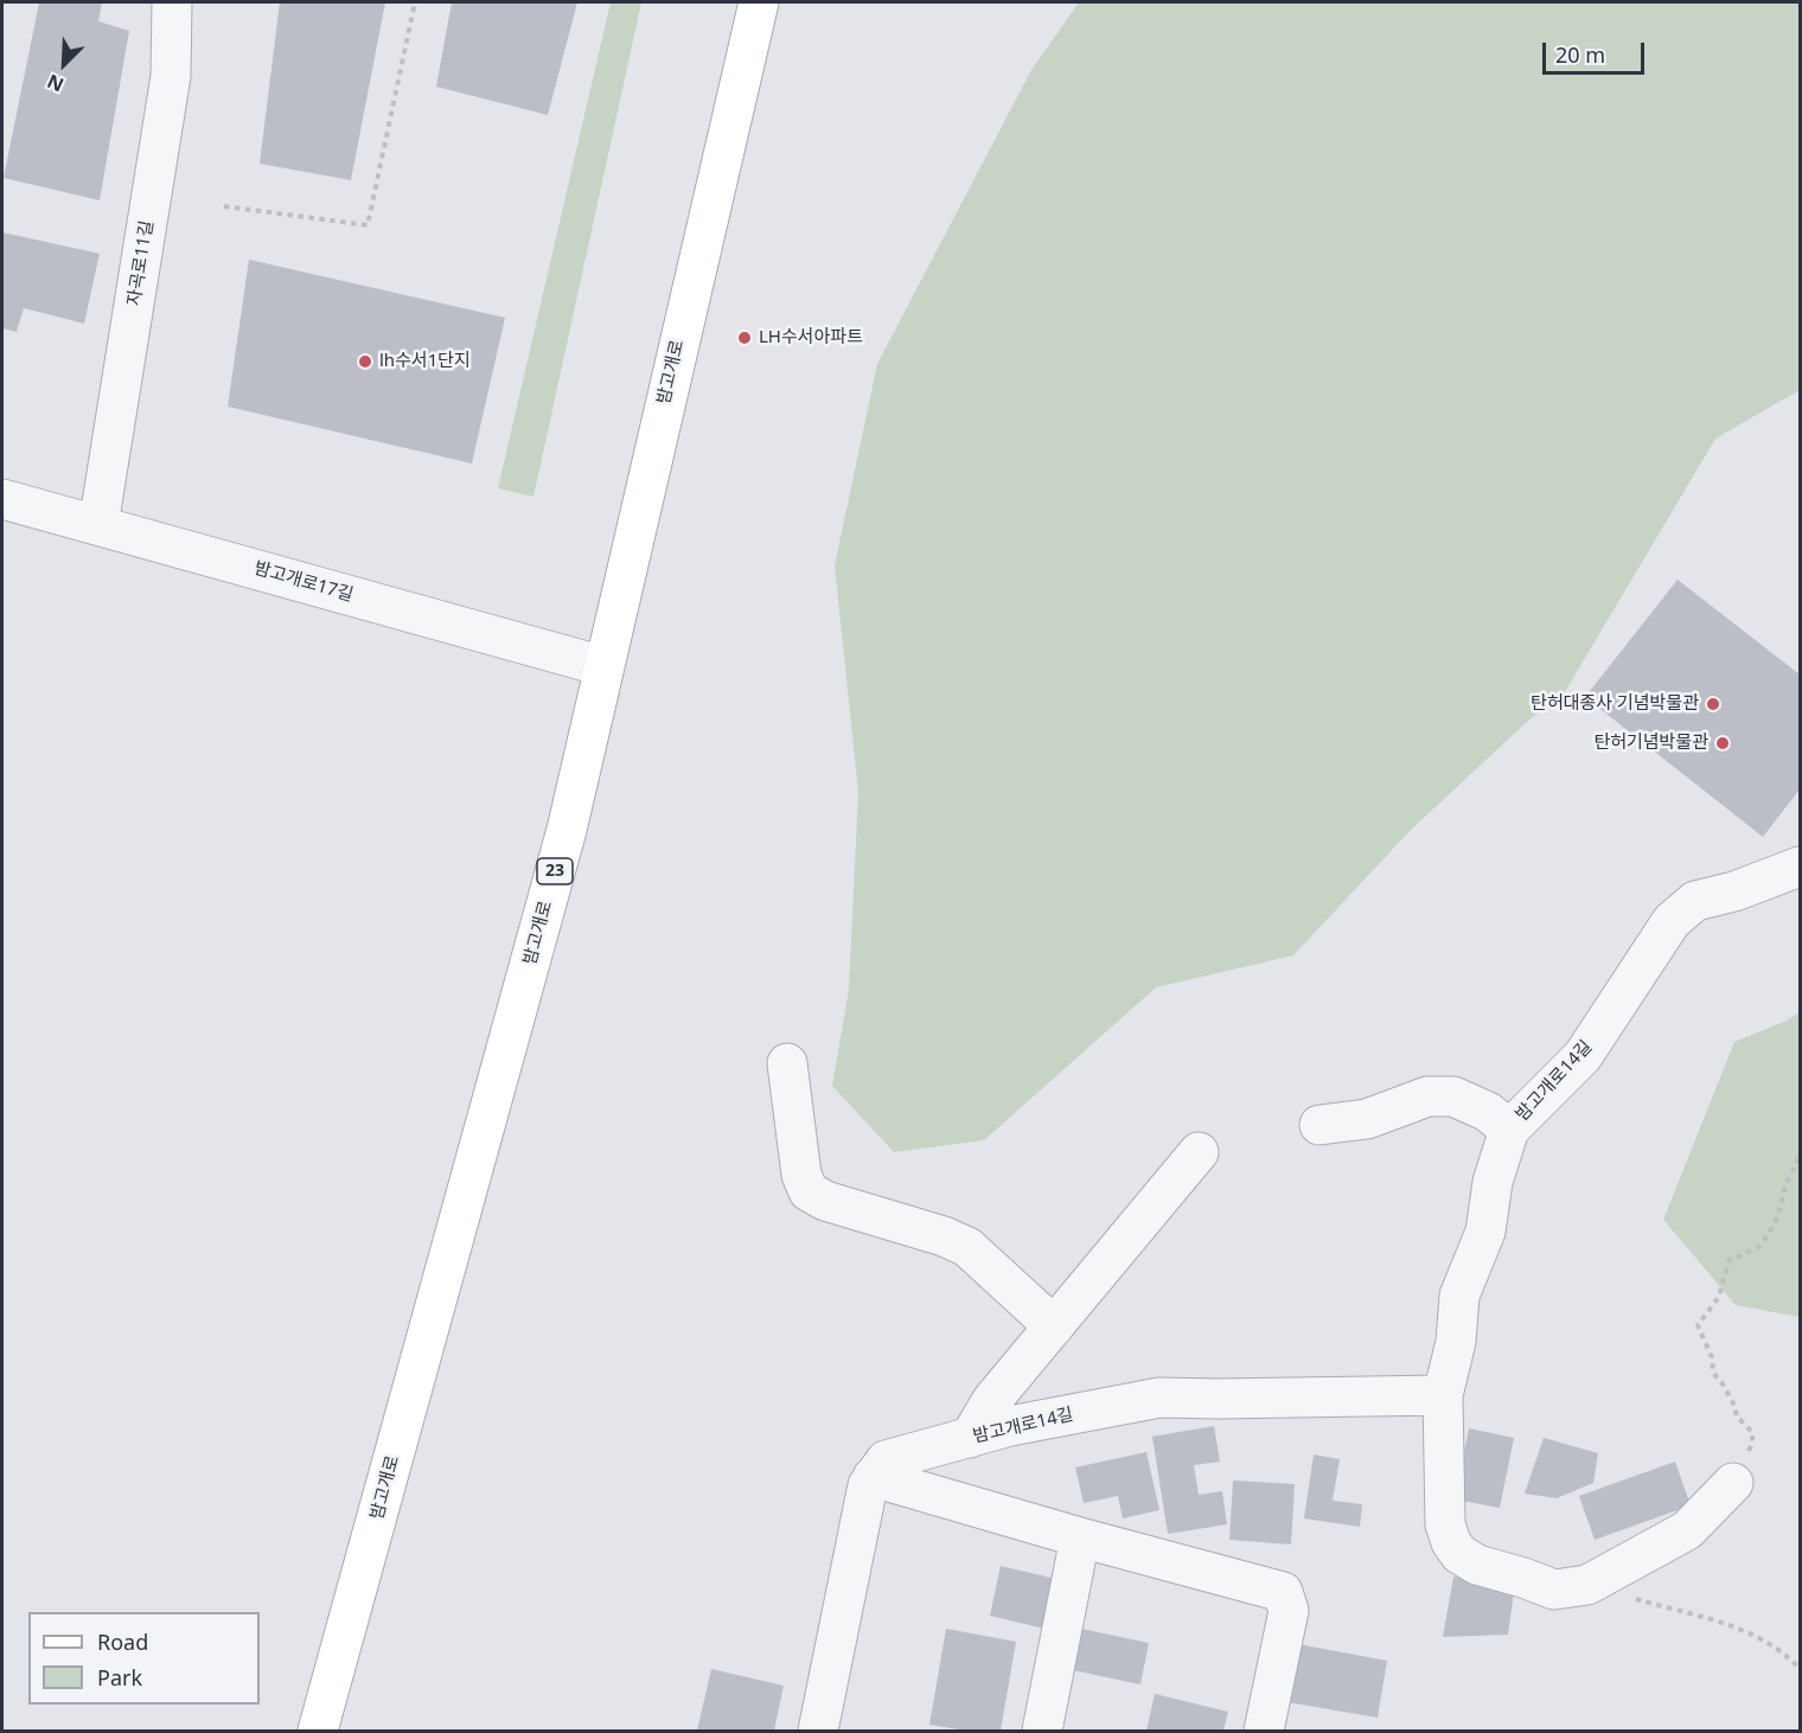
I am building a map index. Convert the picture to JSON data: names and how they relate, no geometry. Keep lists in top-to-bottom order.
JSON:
{
  "streets": {
    "main road": ["밤고개로", "23"],
    "street": ["자곡로11길", "밤고개로17길", "밤고개로14길"]
  },
  "crossings": [
    ["자곡로11길", "밤고개로17길"],
    ["밤고개로", "밤고개로17길"]
  ],
  "places": [
    "LH수서아파트",
    "lh수서1단지",
    "탄허대종사 기념박물관",
    "탄허기념박물관"
  ],
  "legend": ["Road", "Park"],
  "scale_bar": "20 m",
  "north": "bottom left"
}
